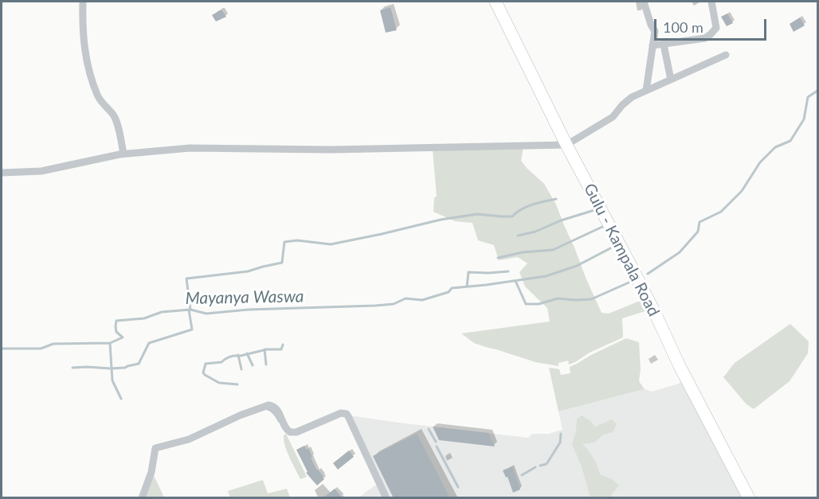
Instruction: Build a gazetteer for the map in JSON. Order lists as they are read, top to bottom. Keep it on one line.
{"streets":{"main road":["Gulu - Kampala Road"]},"water":["Mayanya Waswa"],"scale_bar":"100 m"}
